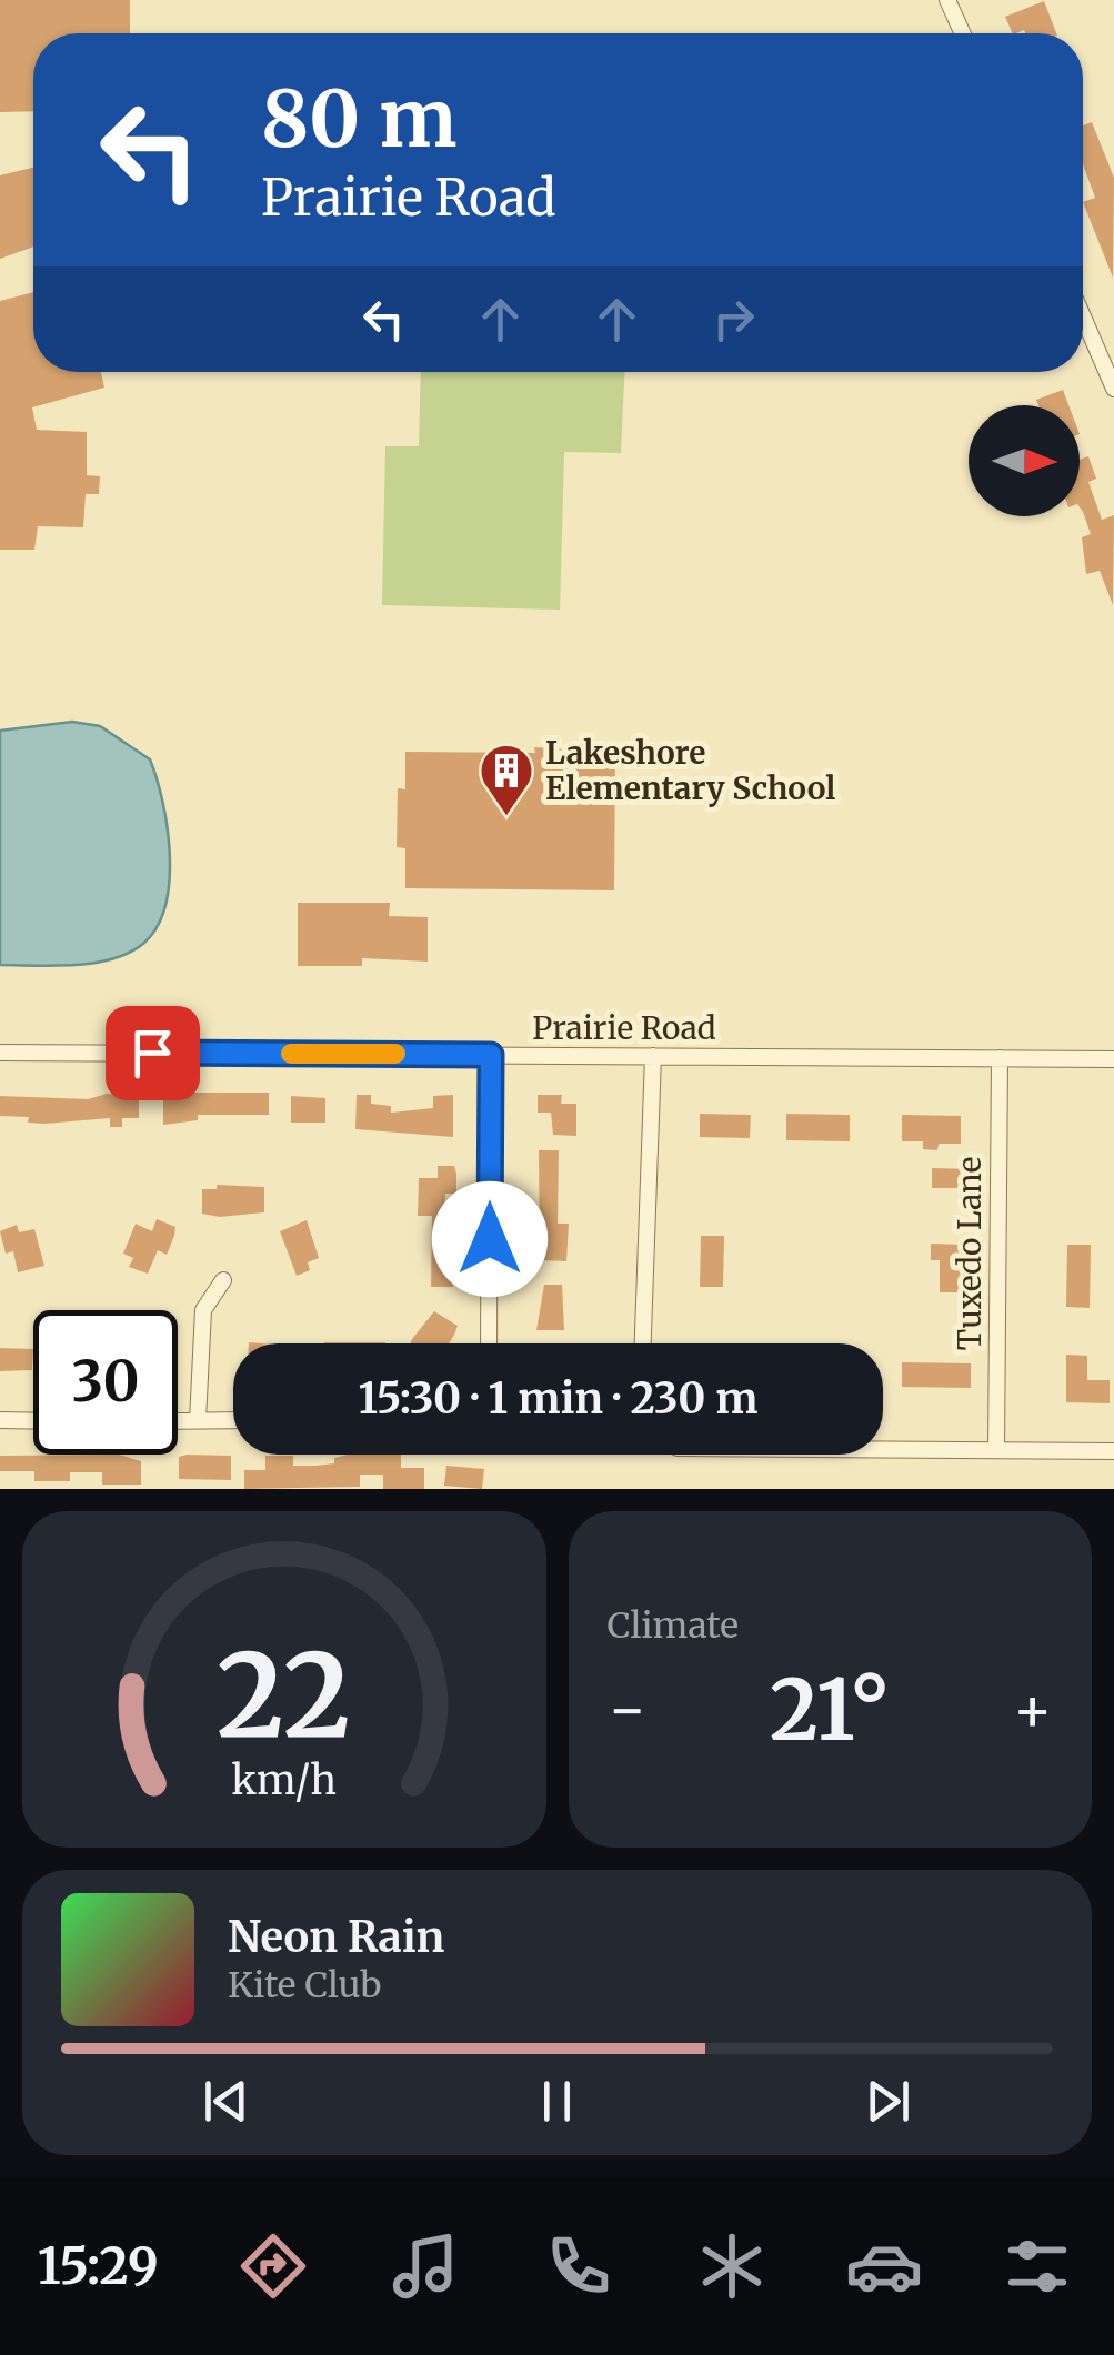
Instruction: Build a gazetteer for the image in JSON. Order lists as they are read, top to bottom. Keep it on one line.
{"streets":{"street":["Prairie Road","Tuxedo Lane"]},"crossings":[["Prairie Road","Tuxedo Lane"]],"places":{"building":["Lakeshore Elementary School"]},"north":"right","page":{"turn":["80 m","Prairie Road"],"limit":"30","trip":"15:30 · 1 min · 230 m","tile":"Climate","heat":["−","21°","+"],"song":["Neon Rain","Kite Club"],"tabs":"15:29","gauge":["22","km/h"]}}
